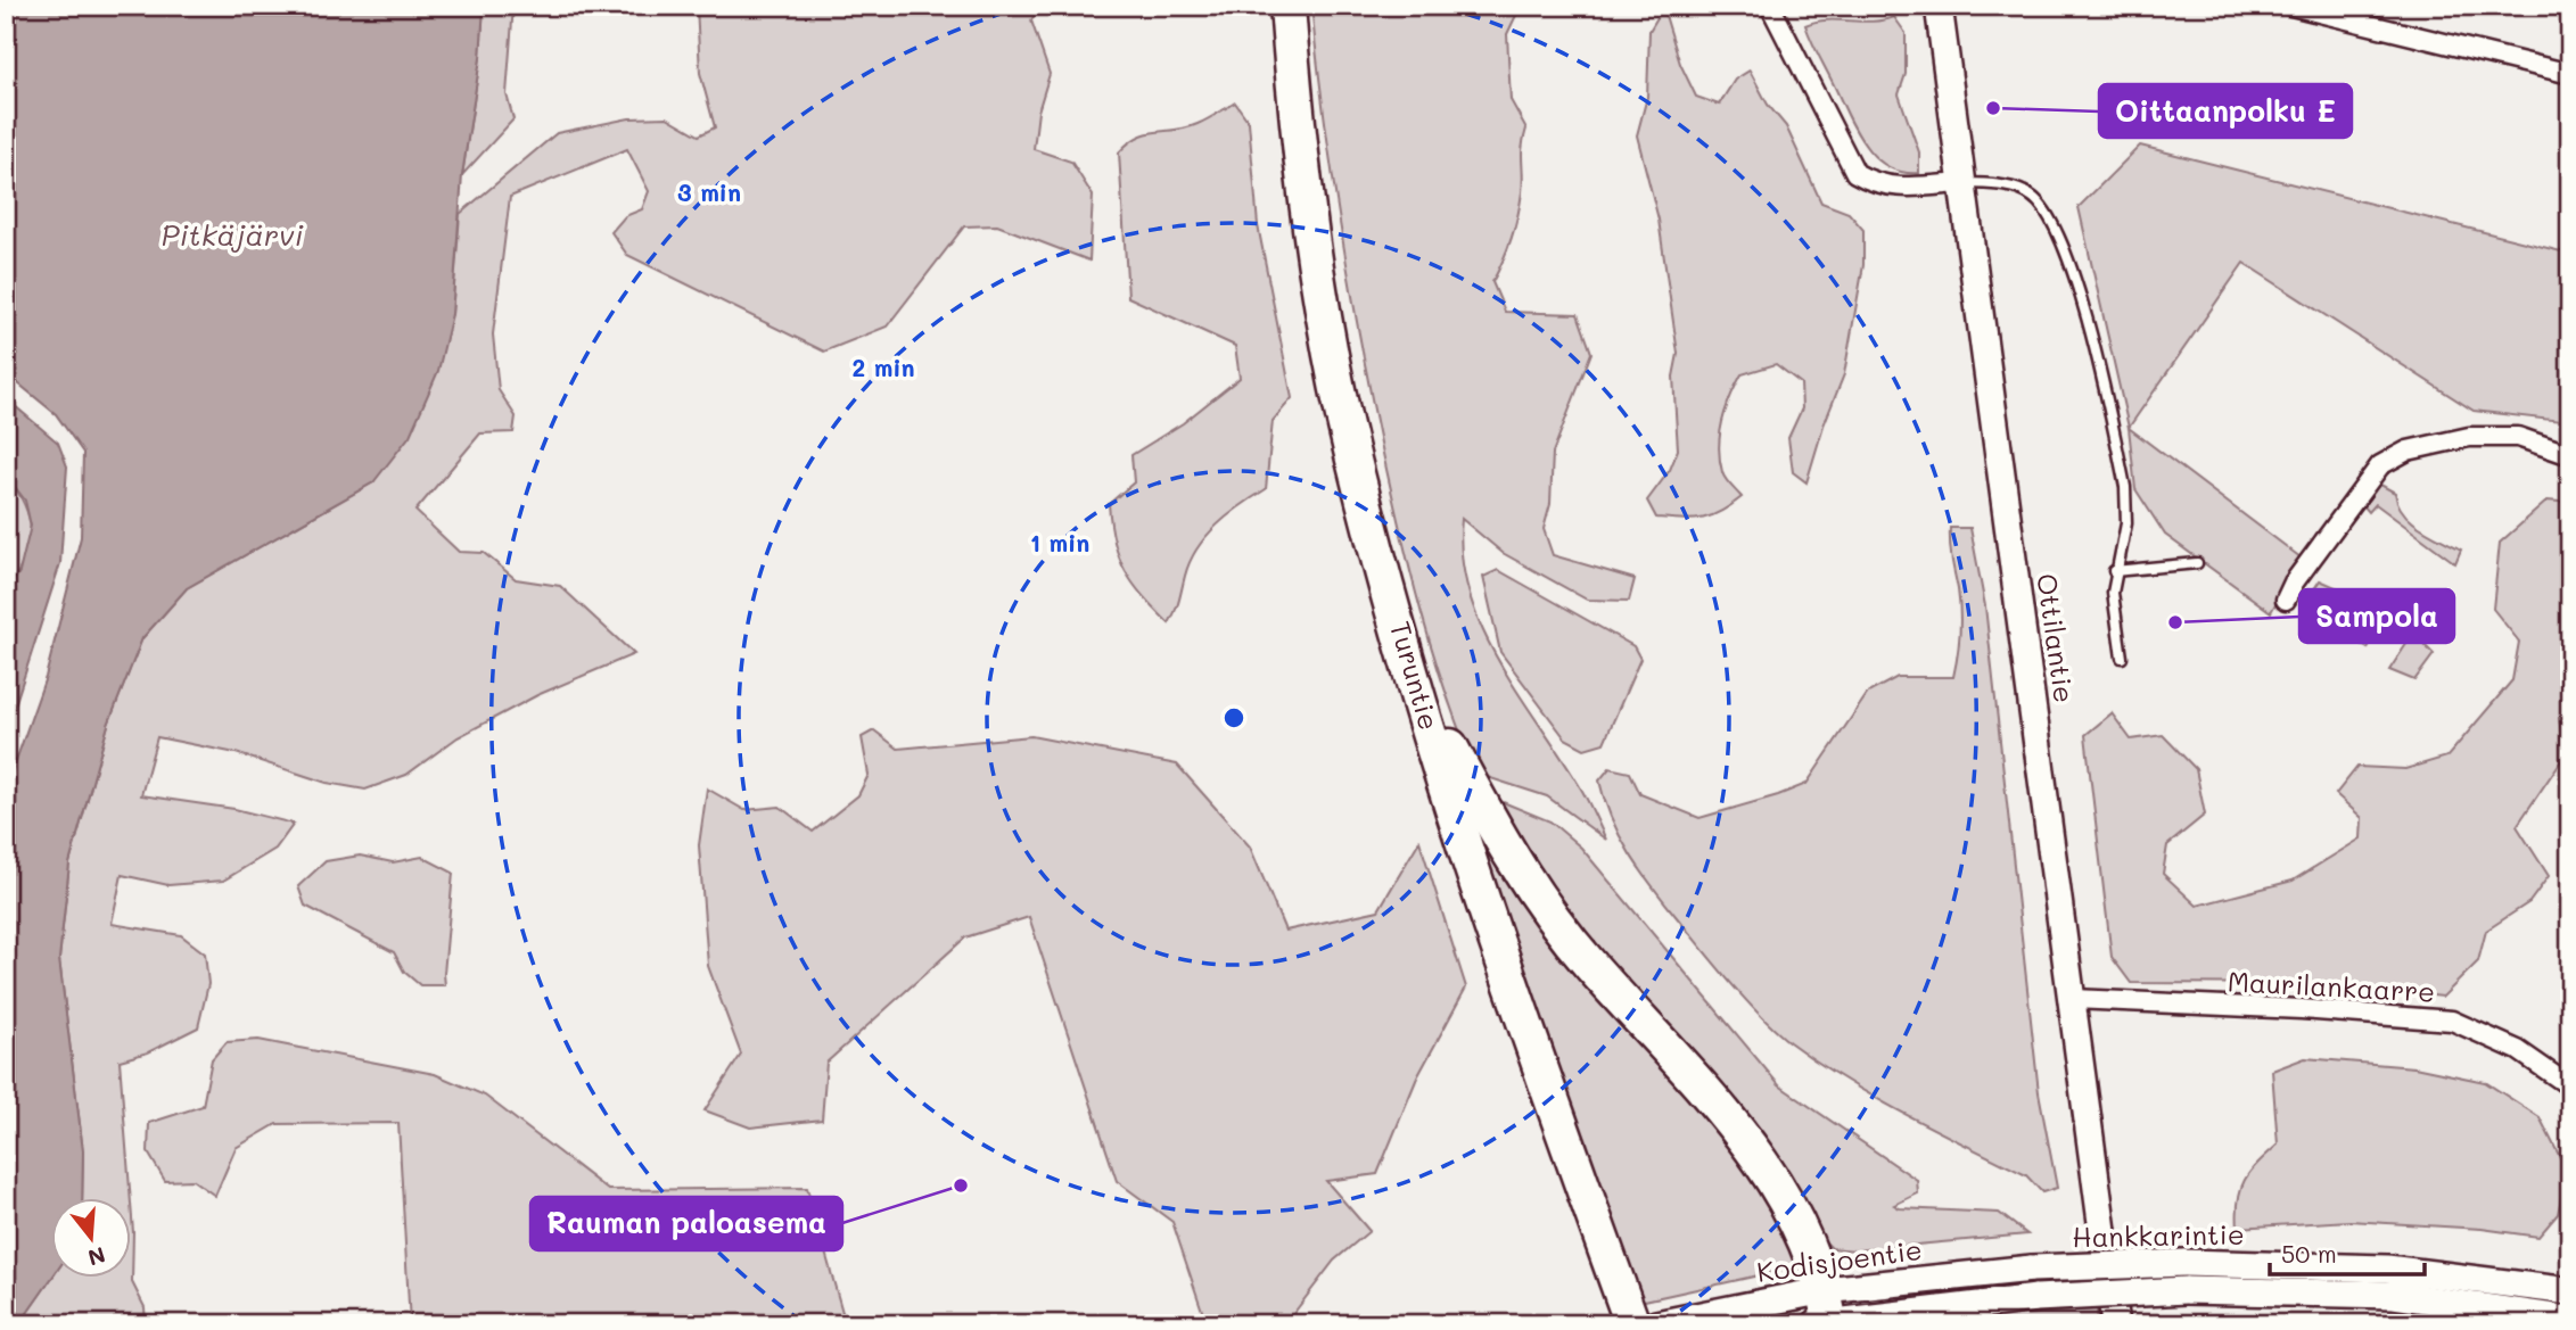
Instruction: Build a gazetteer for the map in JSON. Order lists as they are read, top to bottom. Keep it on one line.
{"streets":{"highway":["Turuntie"],"main road":["Ottilantie","Hankkarintie","Kodisjoentie"],"street":["Maurilankaarre"]},"crossings":[["Ottilantie","Maurilankaarre"],["Hankkarintie","Kodisjoentie"]],"water":["Pitkäjärvi"],"places":["Oittaanpolku E","Sampola","Rauman paloasema"],"scale_bar":"50 m","north":"bottom","rings":["3 min","2 min","1 min"]}
